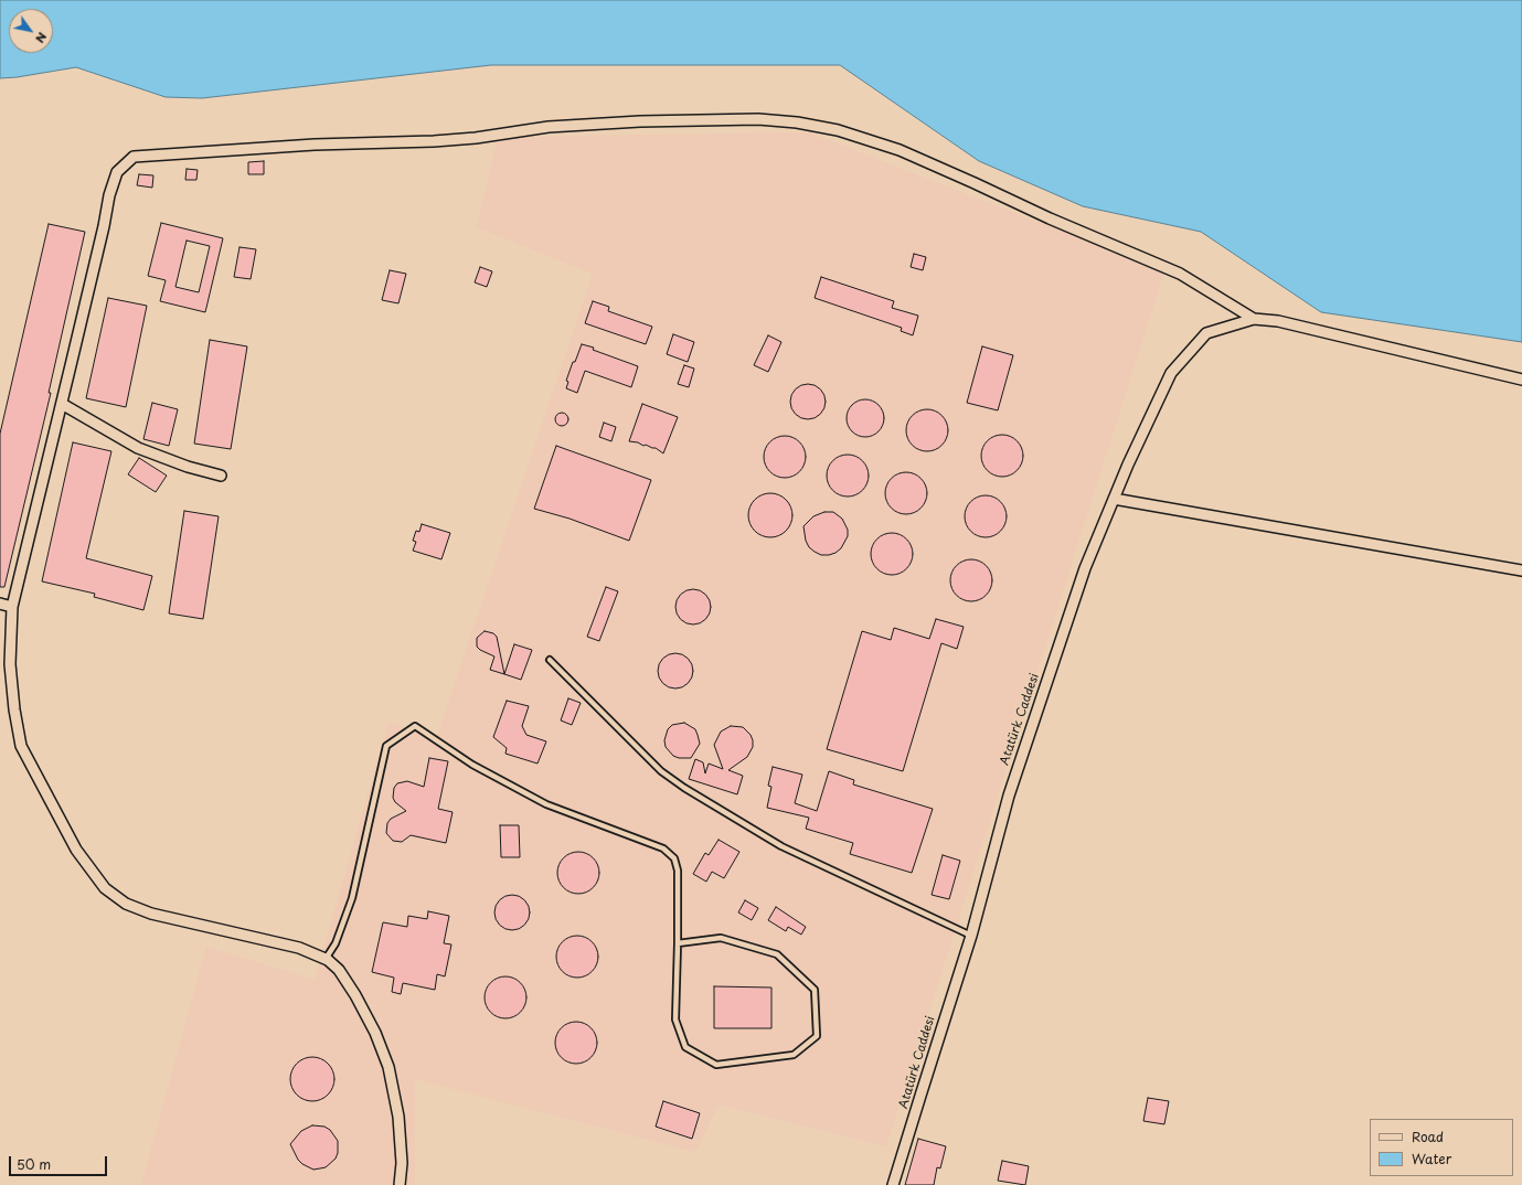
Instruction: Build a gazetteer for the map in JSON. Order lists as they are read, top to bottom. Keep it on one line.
{"streets":{"street":["Atatürk Caddesi"]},"legend":["Road","Water"],"scale_bar":"50 m","north":"bottom right"}
